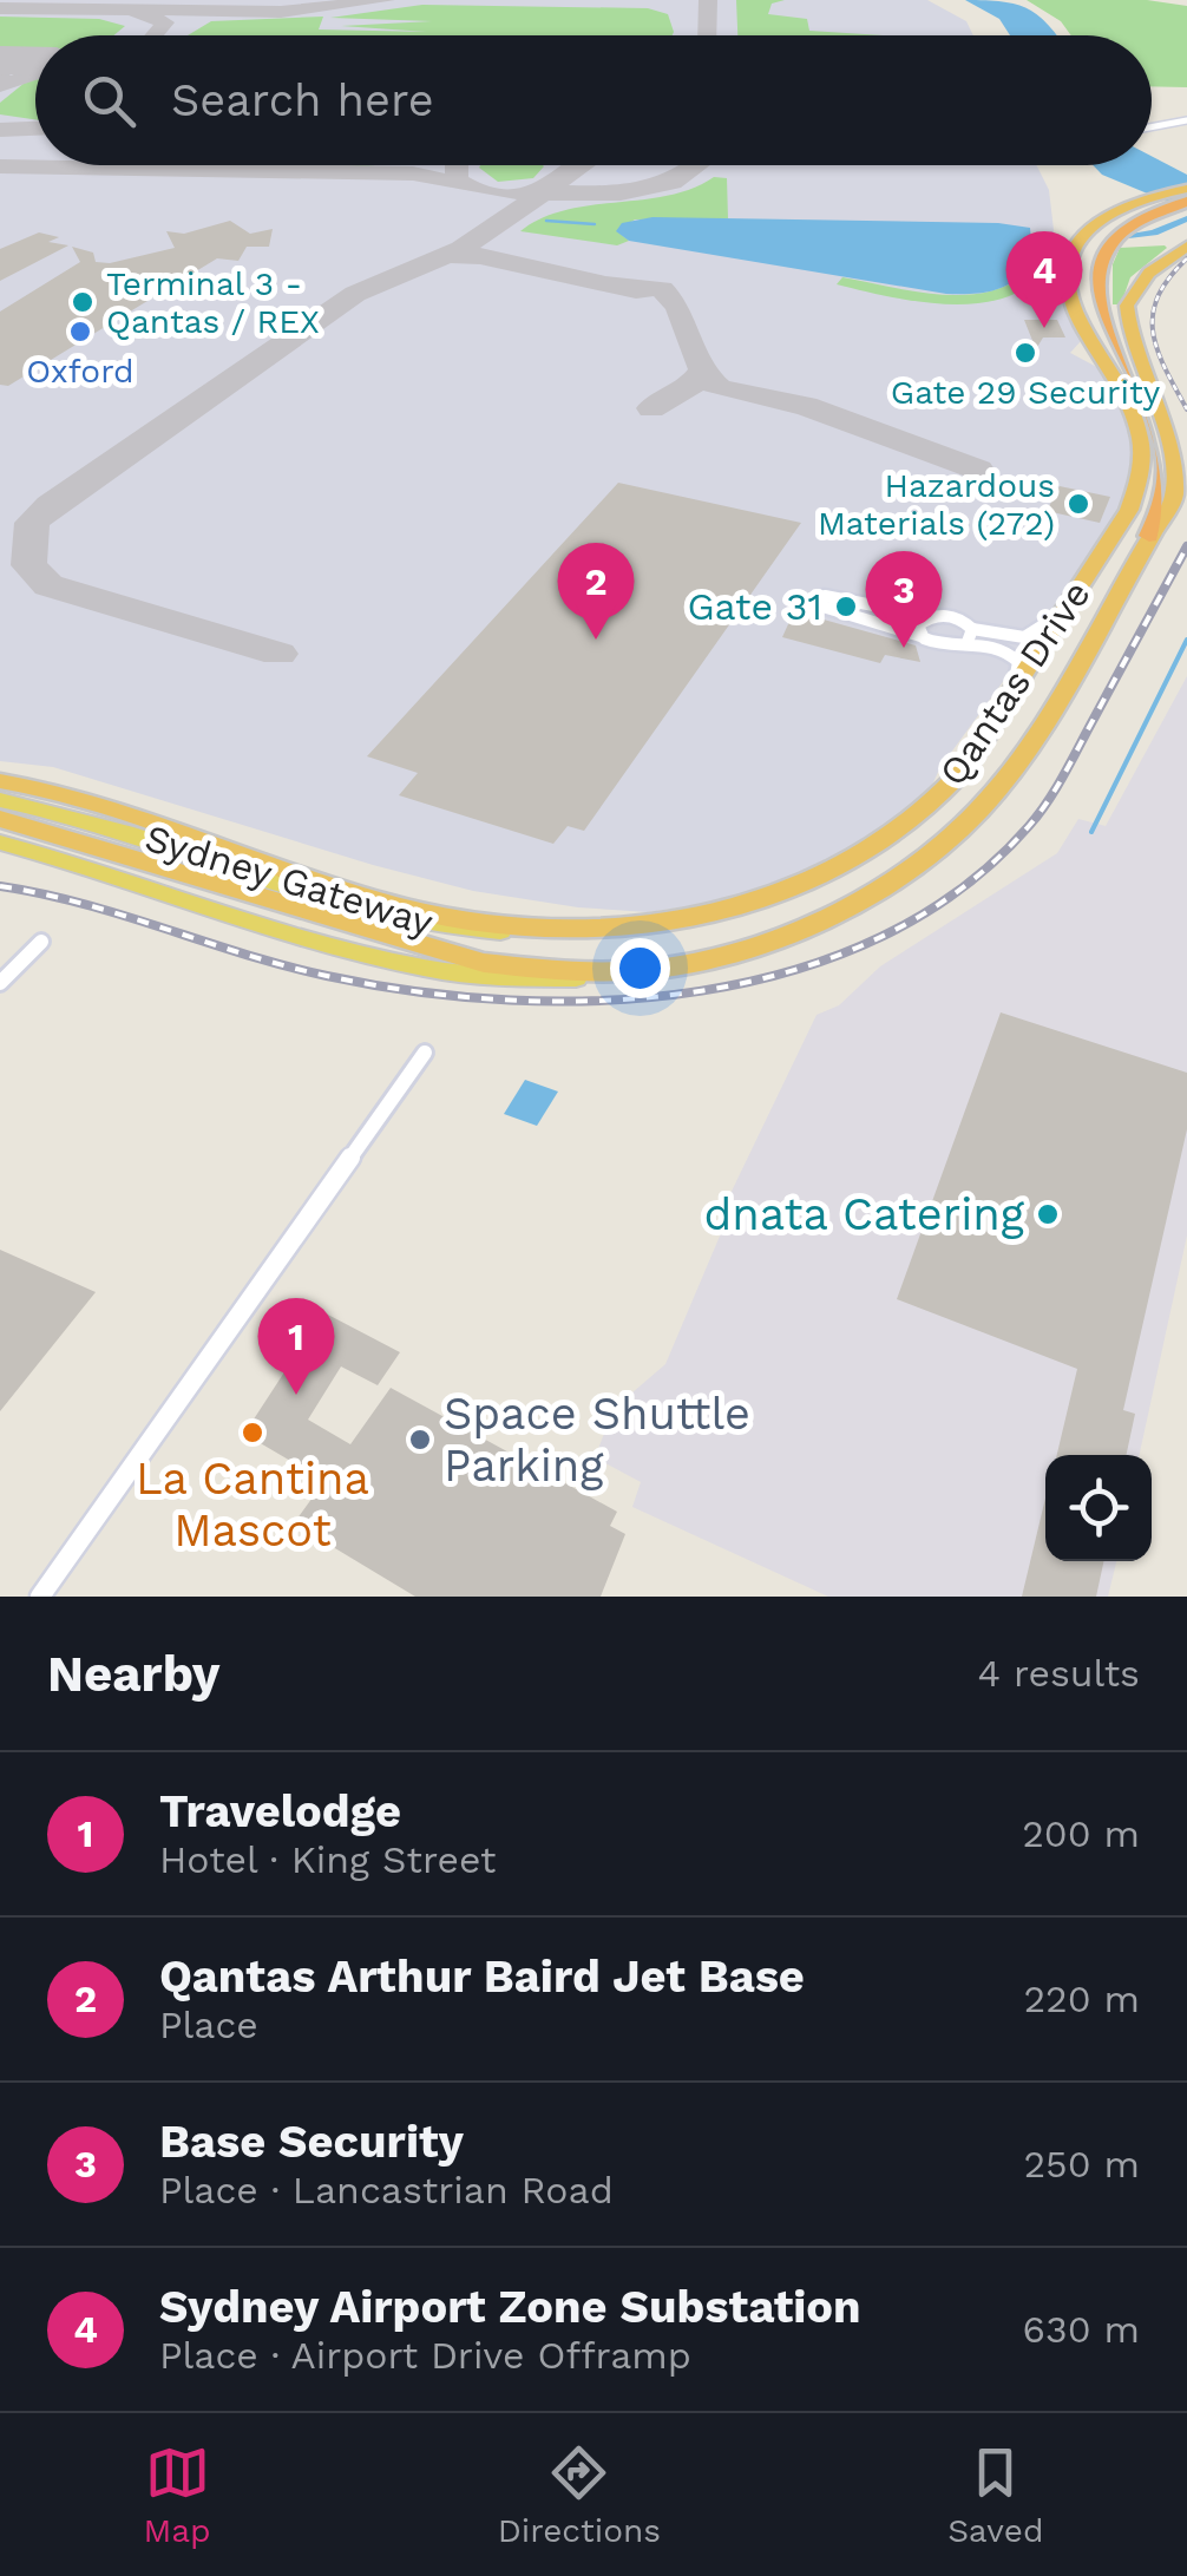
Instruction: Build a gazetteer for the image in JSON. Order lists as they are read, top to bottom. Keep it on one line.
{"streets":{"highway":["Qantas Drive"],"main road":["Sydney Gateway"]},"crossings":[["Qantas Drive","Sydney Gateway"]],"places":["Terminal 3 - Qantas / REX","Oxford","Gate 29 Security","Hazardous Materials (272)","Gate 31","dnata Catering","La Cantina Mascot","Space Shuttle Parking"],"page":{"search":"Search here","pins":["4","2","3","1"],"heading":["Nearby","4 results"],"list":[{"mark":"1","name":"Travelodge","note":"Hotel · King Street","value":"200 m"},{"mark":"2","name":"Qantas Arthur Baird Jet Base","note":"Place","value":"220 m"},{"mark":"3","name":"Base Security","note":"Place · Lancastrian Road","value":"250 m"},{"mark":"4","name":"Sydney Airport Zone Substation","note":"Place · Airport Drive Offramp","value":"630 m"}],"nav":["Map","Directions","Saved"]}}
